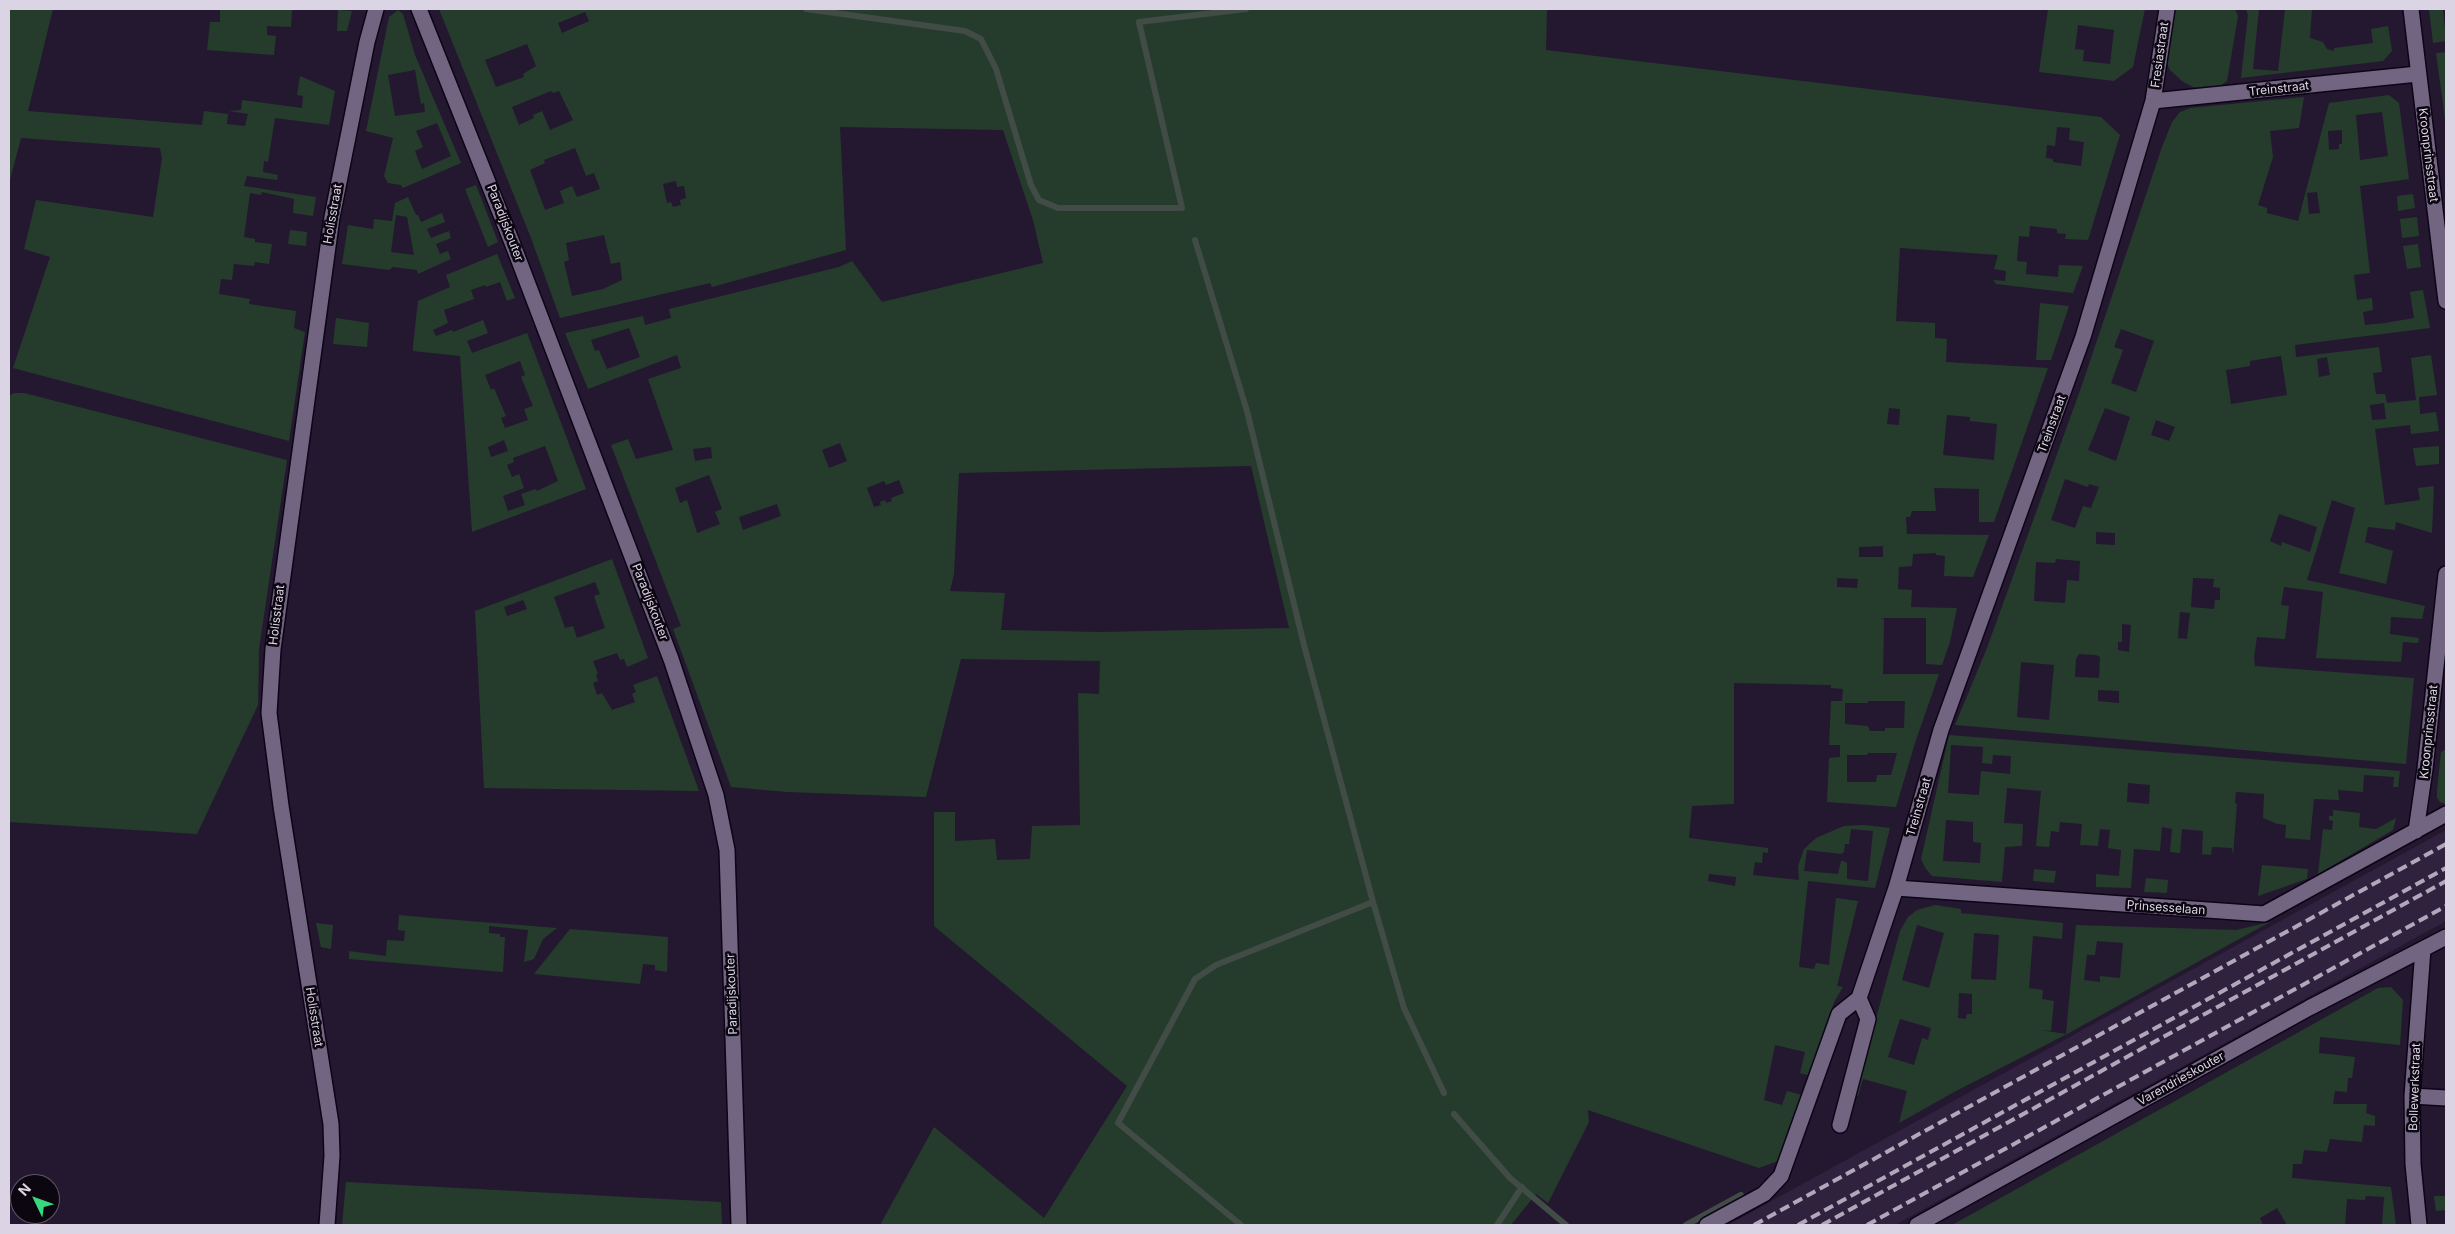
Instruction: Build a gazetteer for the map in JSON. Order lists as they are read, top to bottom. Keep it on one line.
{"streets":{"street":["Fresiastraat","Treinstraat","Kroonprinsstraat","Holisstraat","Paradijskouter","Prinsesselaan","Varendrieskouter","Bollewerkstraat"]},"crossings":[["Fresiastraat","Treinstraat"],["Treinstraat","Kroonprinsstraat"],["Treinstraat","Prinsesselaan"],["Kroonprinsstraat","Prinsesselaan"],["Varendrieskouter","Bollewerkstraat"]],"north":"top left"}
